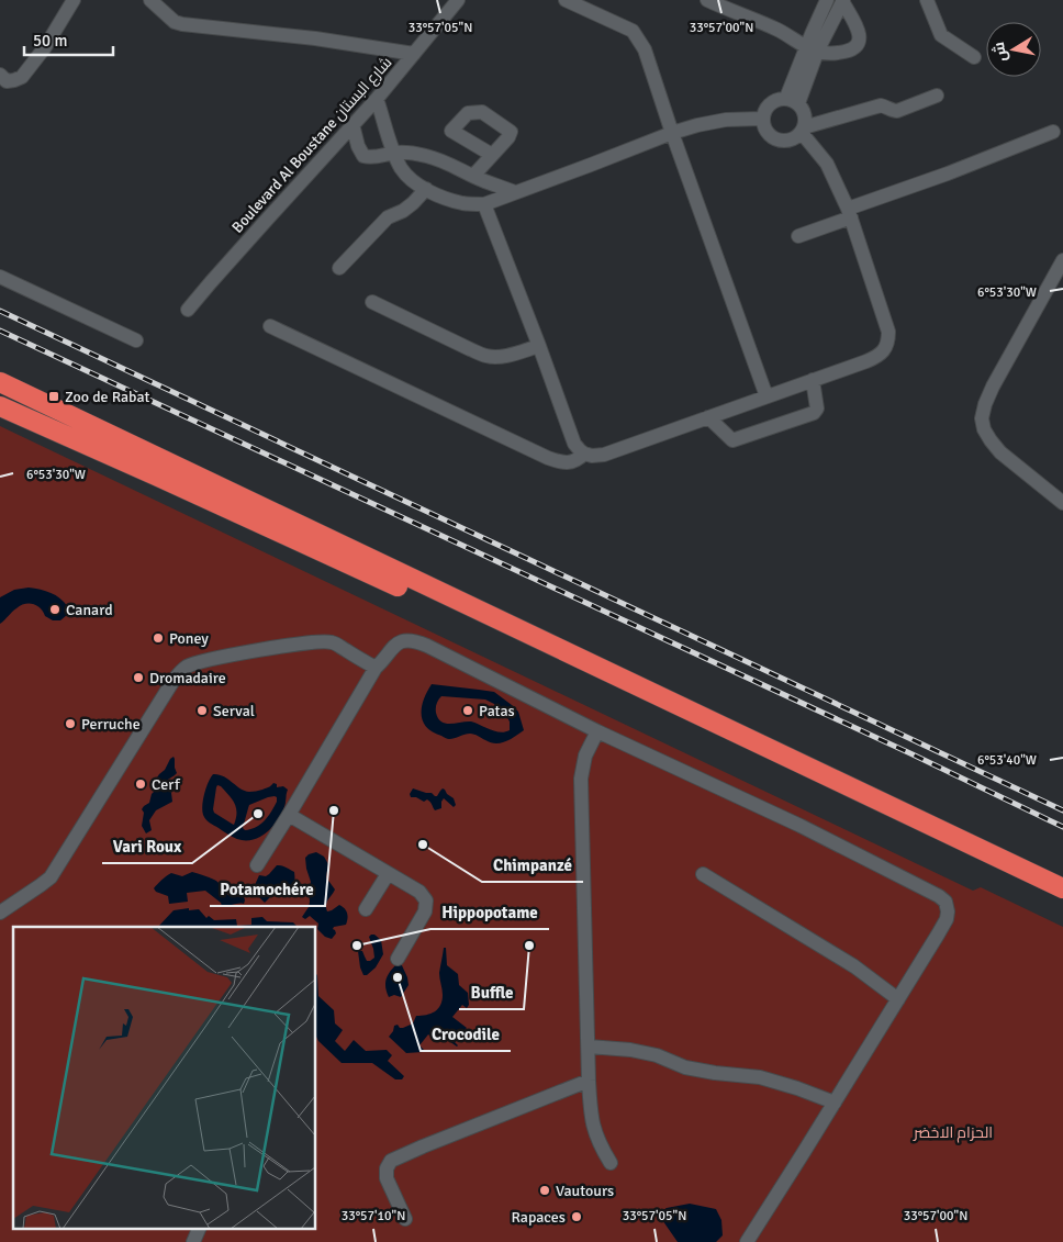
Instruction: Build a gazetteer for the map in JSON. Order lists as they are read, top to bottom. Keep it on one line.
{"streets":{"street":["Boulevard Al Boustane شارع البستان"]},"parks":["الحزام الاخضر"],"places":{"transit":["Zoo de Rabat"],"other":["Canard","Poney","Dromadaire","Serval","Patas","Perruche","Cerf","Potamochére","Vari Roux","Chimpanzé","Hippopotame","Buffle","Crocodile","Vautours","Rapaces"]},"scale_bar":"50 m","north":"left","coordinates":["33°57'05\"N","33°57'00\"N","6°53'30\"W","6°53'40\"W","33°57'10\"N"]}
